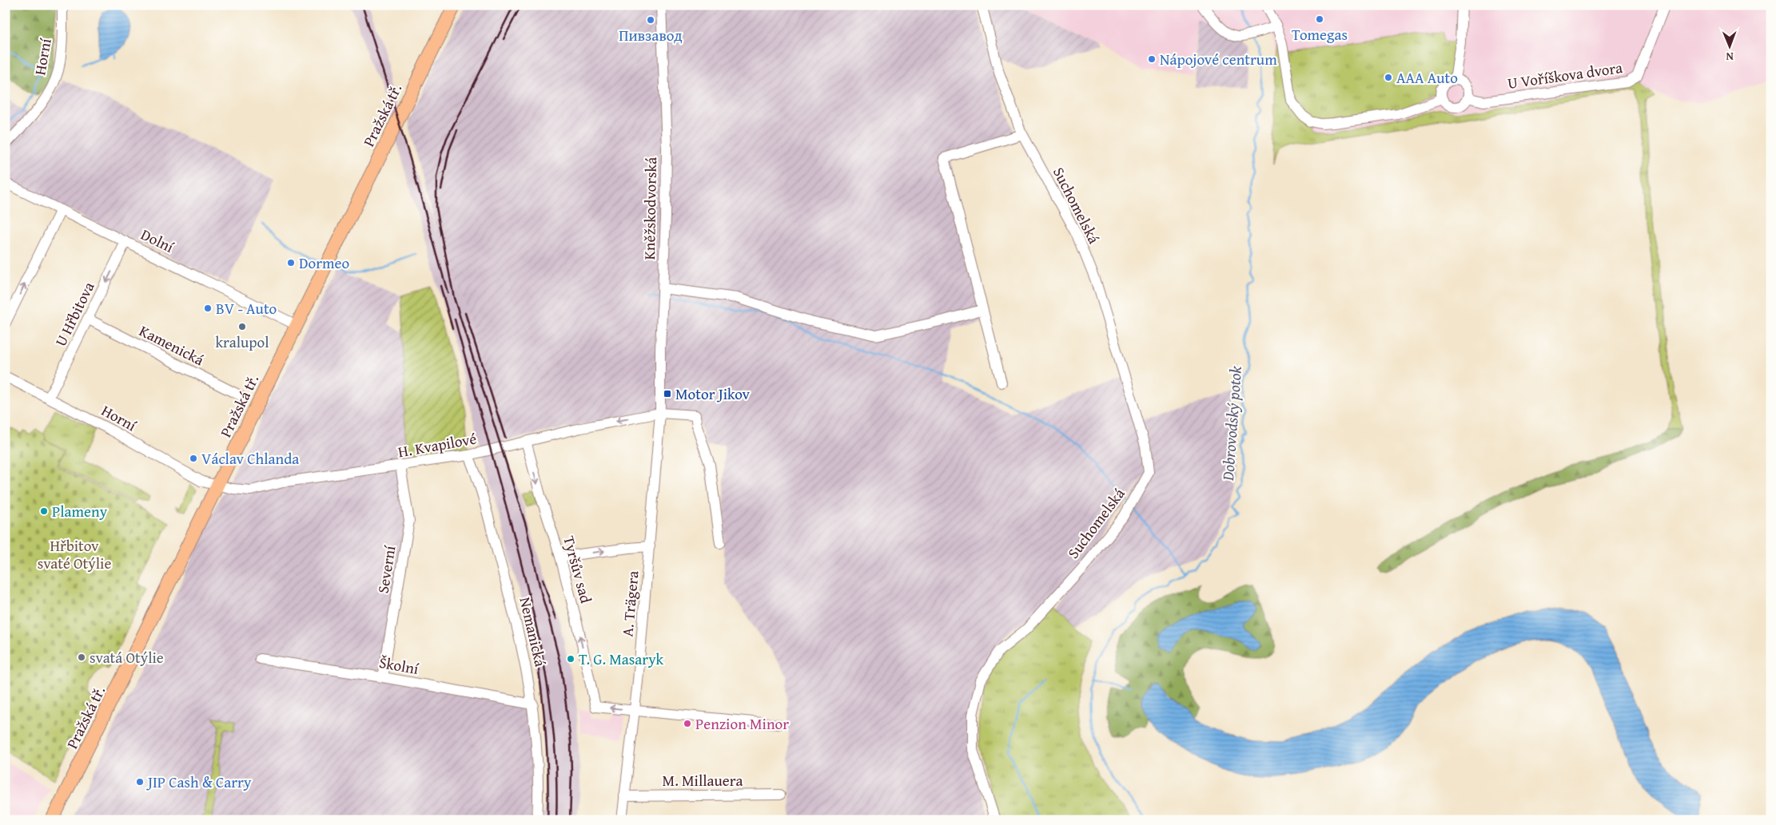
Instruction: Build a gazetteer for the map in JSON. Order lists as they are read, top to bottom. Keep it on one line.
{"streets":{"main road":["Pražská tř."],"street":["Horní","U Voříškova dvora","Suchomelská","Kněžskodvorská","Dolní","U Hřbitova","Kamenická","H. Kvapilové","Severní","Tyršův sad","A. Trägera","Nemanická","Školní","M. Millauera"]},"crossings":[["Horní","Pražská tř."],["Horní","U Hřbitova"],["Horní","H. Kvapilové"],["Pražská tř.","Dolní"],["Pražská tř.","H. Kvapilové"],["Kněžskodvorská","H. Kvapilové"],["Kněžskodvorská","A. Trägera"],["Dolní","U Hřbitova"],["U Hřbitova","Kamenická"],["H. Kvapilové","Severní"],["H. Kvapilové","Tyršův sad"],["H. Kvapilové","A. Trägera"],["H. Kvapilové","Nemanická"],["Severní","Školní"],["Tyršův sad","A. Trägera"],["A. Trägera","M. Millauera"],["Nemanická","Školní"]],"water":["Dobrovodský potok"],"parks":["Hřbitov svaté Otýlie"],"places":{"other":["Tomegas","Пивзавод","Nápojové centrum","AAA Auto","Dormeo","BV - Auto","kralupol","Václav Chlanda","Plameny","svatá Otýlie","T. G. Masaryk","Penzion Minor","JIP Cash & Carry"],"transit":["Motor Jikov"]},"north":"bottom"}
